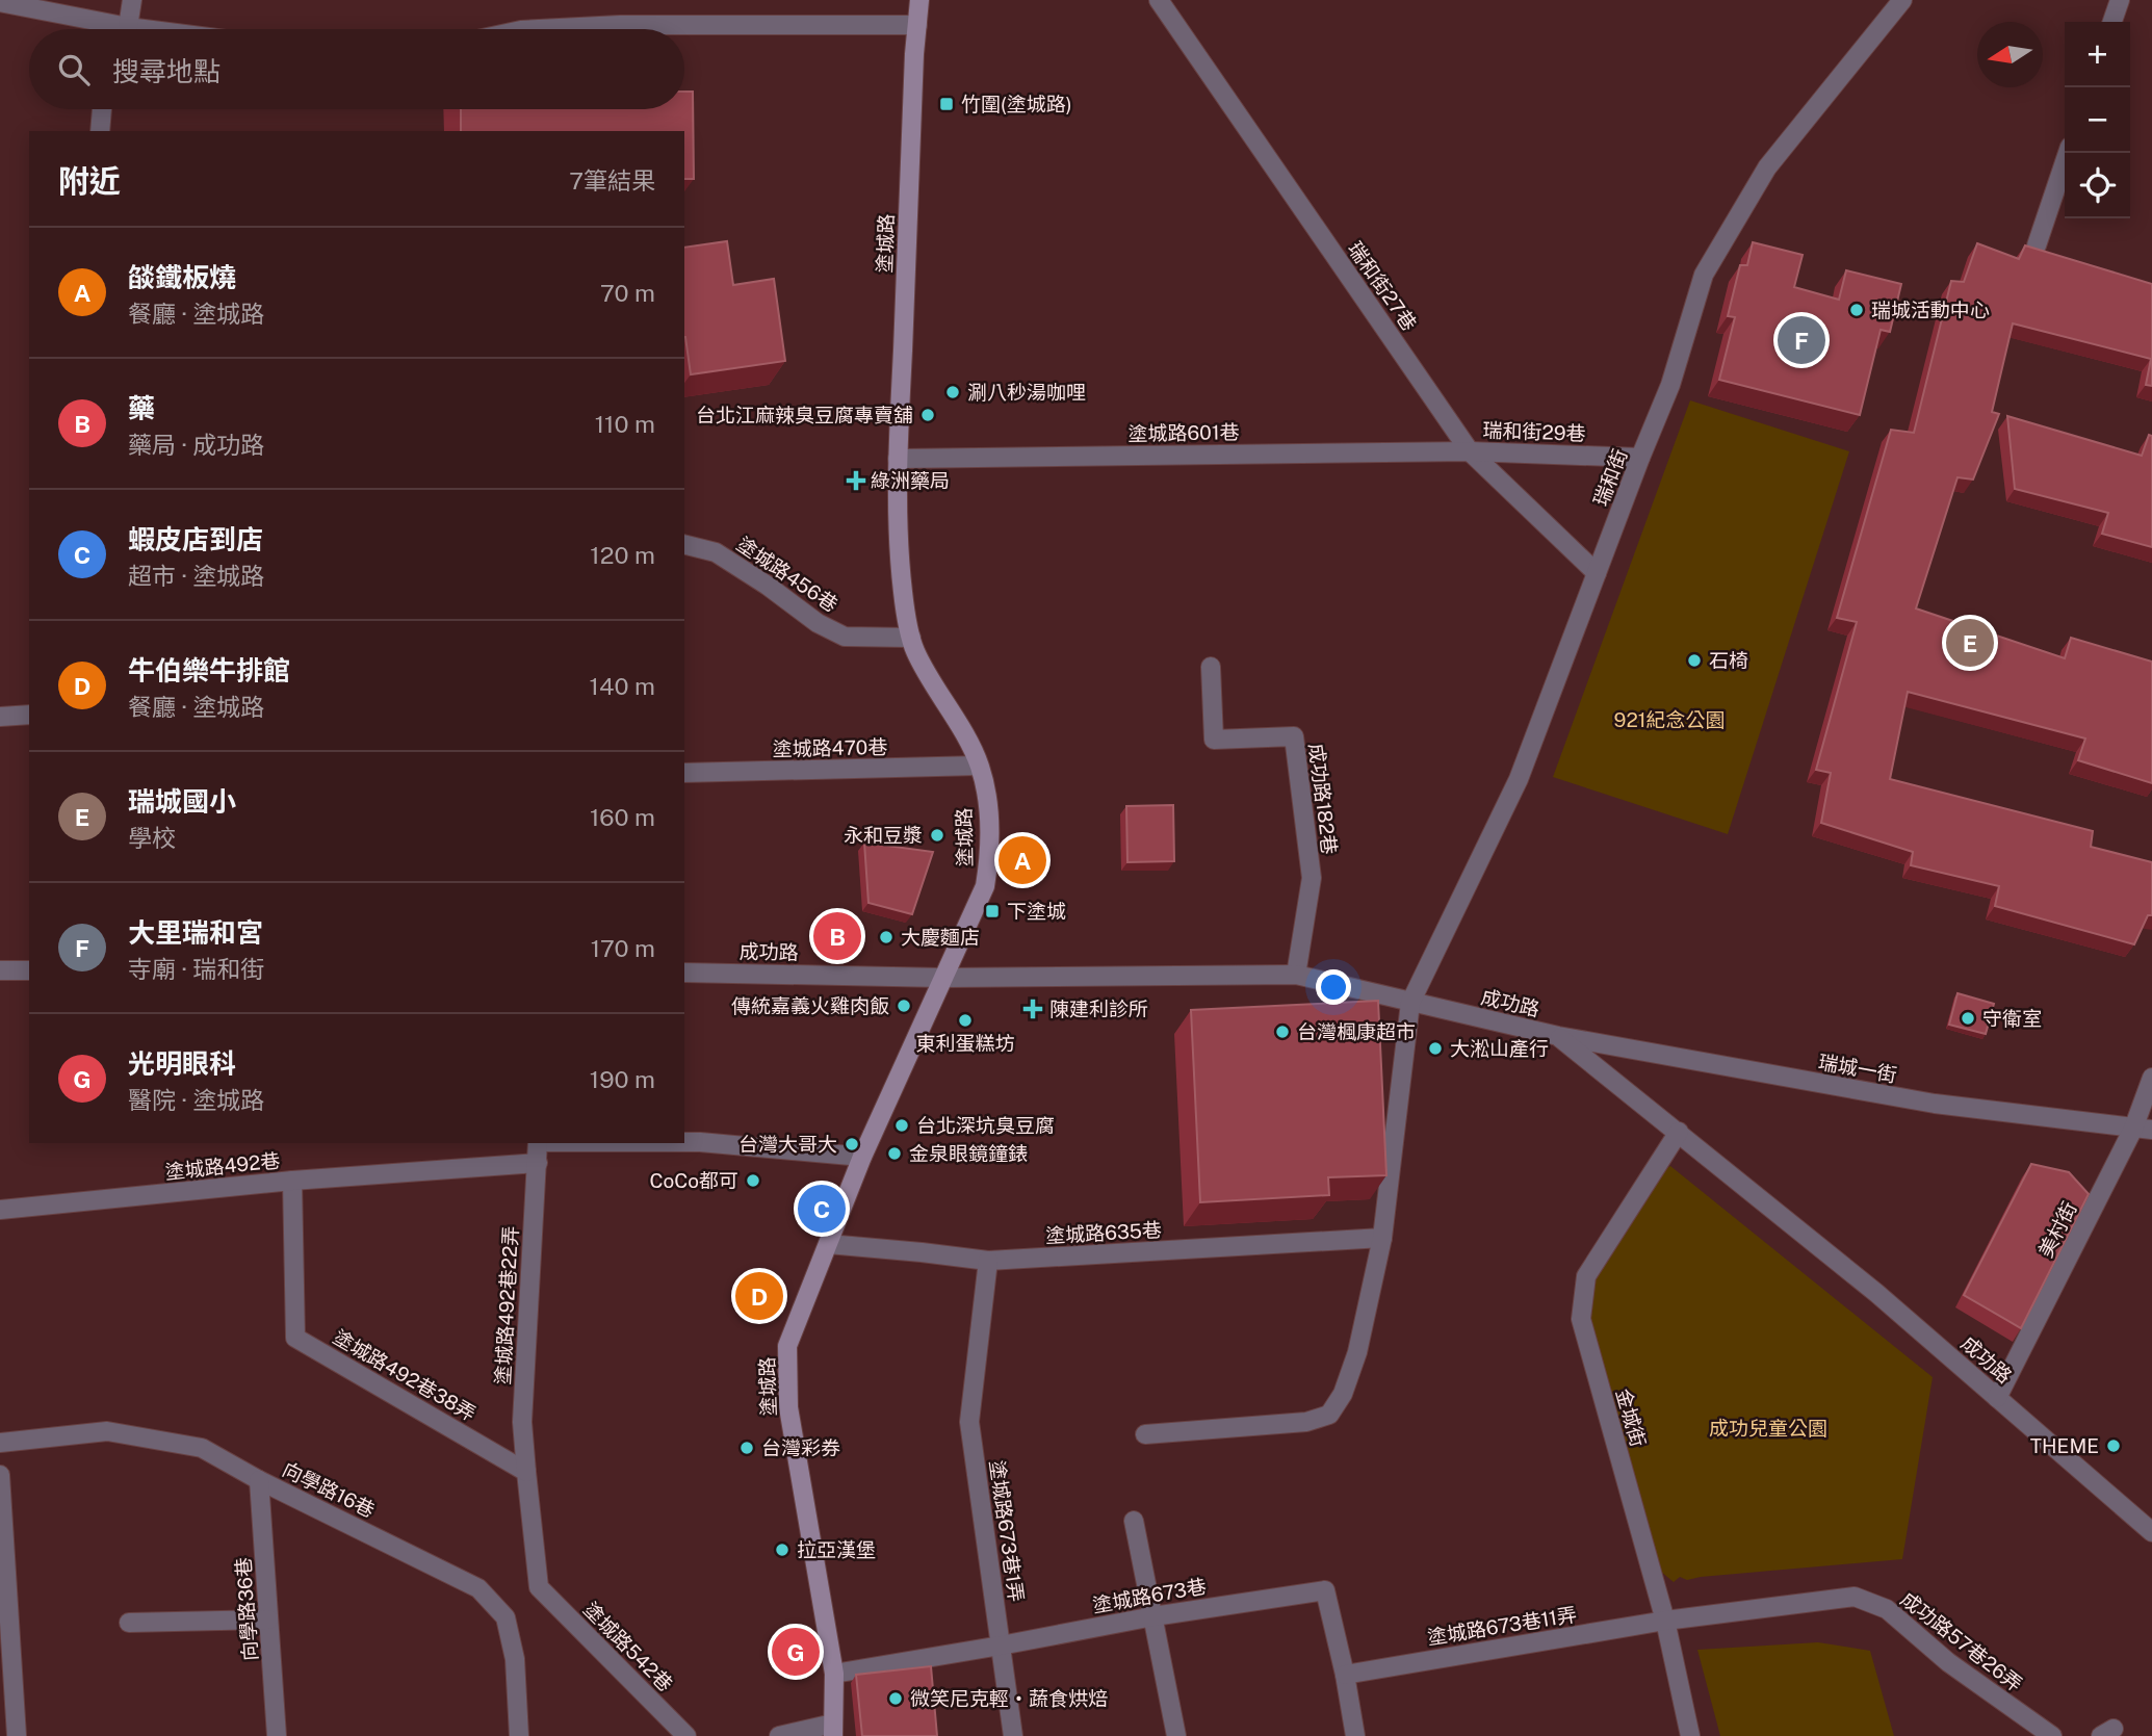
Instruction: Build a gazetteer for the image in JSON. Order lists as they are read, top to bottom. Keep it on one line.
{"streets":{"street":["塗城路","瑞和街27巷","瑞和街29巷","塗城路601巷","瑞和街","塗城路456巷","塗城路470巷","成功路182巷","成功路","瑞城一街","塗城路492巷","美村街","塗城路635巷","塗城路492巷22弄","塗城路492巷38弄","金城街","向學路16巷","塗城路673巷1弄","塗城路673巷","向學路36巷","塗城路673巷11弄","成功路57巷26弄","塗城路542巷"]},"crossings":[["塗城路","塗城路601巷"],["塗城路","塗城路456巷"],["塗城路","塗城路470巷"],["塗城路","成功路"],["塗城路","塗城路635巷"],["塗城路","塗城路673巷"],["瑞和街27巷","瑞和街29巷"],["瑞和街27巷","塗城路601巷"],["瑞和街27巷","瑞和街"],["瑞和街29巷","塗城路601巷"],["瑞和街29巷","瑞和街"],["瑞和街","成功路"],["瑞和街","塗城路635巷"],["成功路182巷","成功路"],["成功路","瑞城一街"],["成功路","美村街"],["成功路","金城街"],["瑞城一街","美村街"],["塗城路492巷","塗城路492巷22弄"],["塗城路492巷","塗城路492巷38弄"],["塗城路635巷","塗城路673巷1弄"],["塗城路492巷22弄","塗城路492巷38弄"],["塗城路492巷22弄","塗城路542巷"],["塗城路492巷38弄","塗城路542巷"],["金城街","塗城路673巷11弄"],["金城街","成功路57巷26弄"],["向學路16巷","向學路36巷"],["塗城路673巷1弄","塗城路673巷"],["塗城路673巷","塗城路673巷11弄"],["塗城路673巷11弄","成功路57巷26弄"]],"parks":["921紀念公園","成功兒童公園"],"places":{"transit":["竹圍(塗城路)","下塗城"],"other":["瑞城活動中心","涮八秒湯咖哩","台北江麻辣臭豆腐專賣舖","石椅","永和豆漿","大慶麵店","傳統嘉義火雞肉飯","守衛室","東利蛋糕坊","台灣楓康超市","大淞山產行","台北深坑臭豆腐","台灣大哥大","金泉眼鏡鐘錶","CoCo都可","THEME","台灣彩券","拉亞漢堡","微笑尼克輕‧蔬食烘焙"],"health":["綠洲藥局","陳建利診所"]},"north":"left","page":{"map_buttons":["+","−"],"search":"搜尋地點","heading":["附近","7筆結果"],"list":[{"mark":"A","name":"燄鐵板燒","note":"餐廳 · 塗城路","value":"70 m"},{"mark":"B","name":"藥","note":"藥局 · 成功路","value":"110 m"},{"mark":"C","name":"蝦皮店到店","note":"超市 · 塗城路","value":"120 m"},{"mark":"D","name":"牛伯樂牛排館","note":"餐廳 · 塗城路","value":"140 m"},{"mark":"E","name":"瑞城國小","note":"學校","value":"160 m"},{"mark":"F","name":"大里瑞和宮","note":"寺廟 · 瑞和街","value":"170 m"},{"mark":"G","name":"光明眼科","note":"醫院 · 塗城路","value":"190 m"}],"pins":["F","E","A","B","C","D","G"]}}
